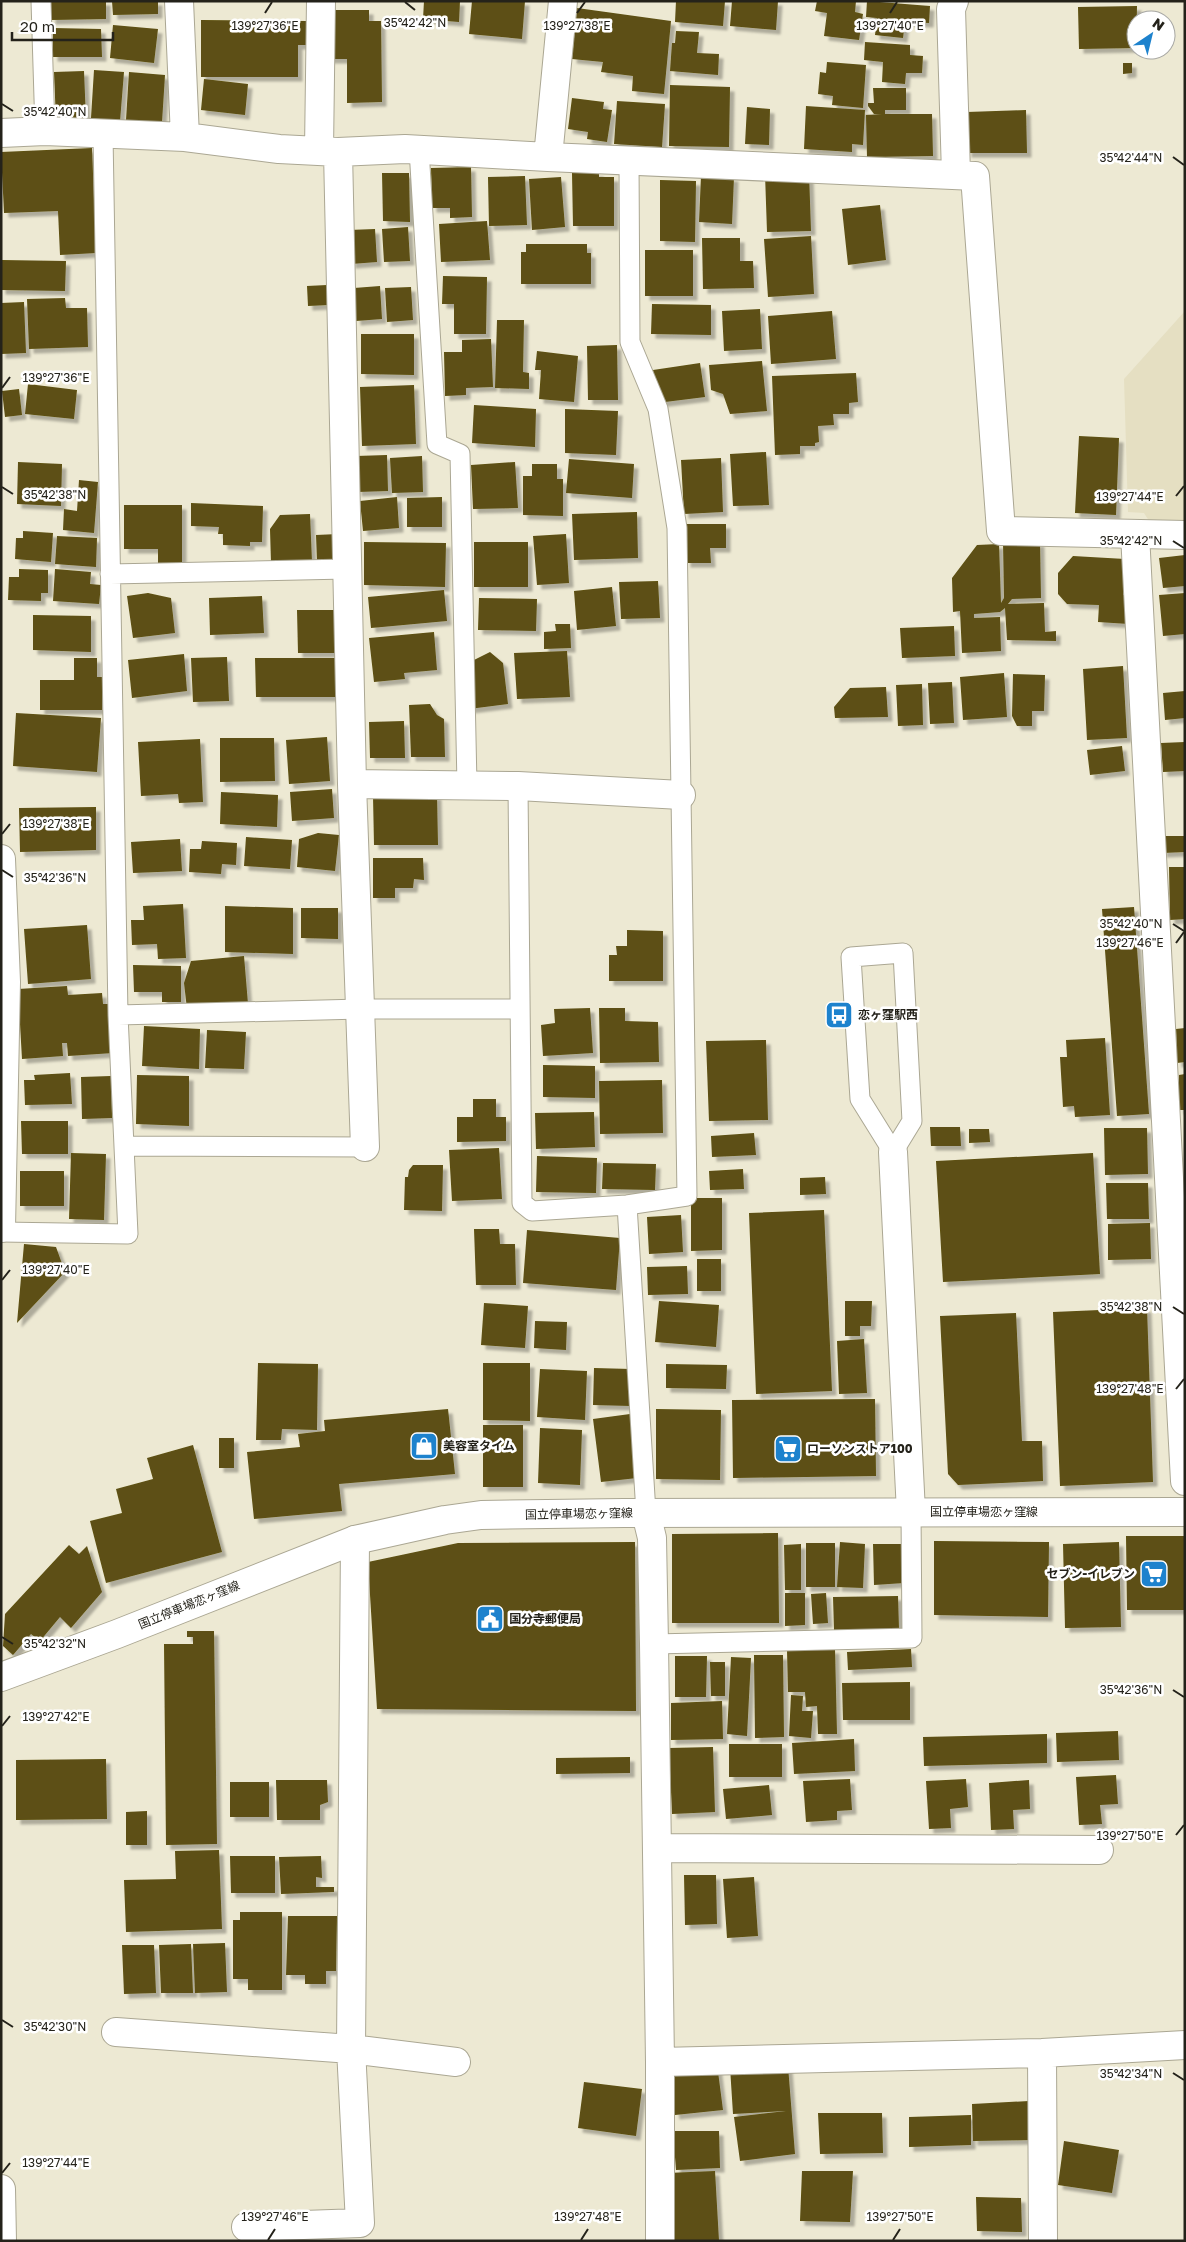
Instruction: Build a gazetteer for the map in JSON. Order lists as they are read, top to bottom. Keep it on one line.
{"streets":{"street":["国立停車場恋ヶ窪線"]},"places":{"bus stop":["恋ヶ窪駅西"],"shop":["美容室タイム"],"supermarket":["ローソンストア100","セブン-イレブン"],"public building":["国分寺郵便局"]},"scale_bar":"20 m","north":"top right","coordinates":["35°42'42\"N","139°27'36\"E","139°27'38\"E","139°27'40\"E","35°42'40\"N","35°42'44\"N","35°42'38\"N","139°27'44\"E","35°42'36\"N","139°27'46\"E","139°27'48\"E","35°42'32\"N","139°27'42\"E","139°27'50\"E","35°42'30\"N","35°42'34\"N"]}
